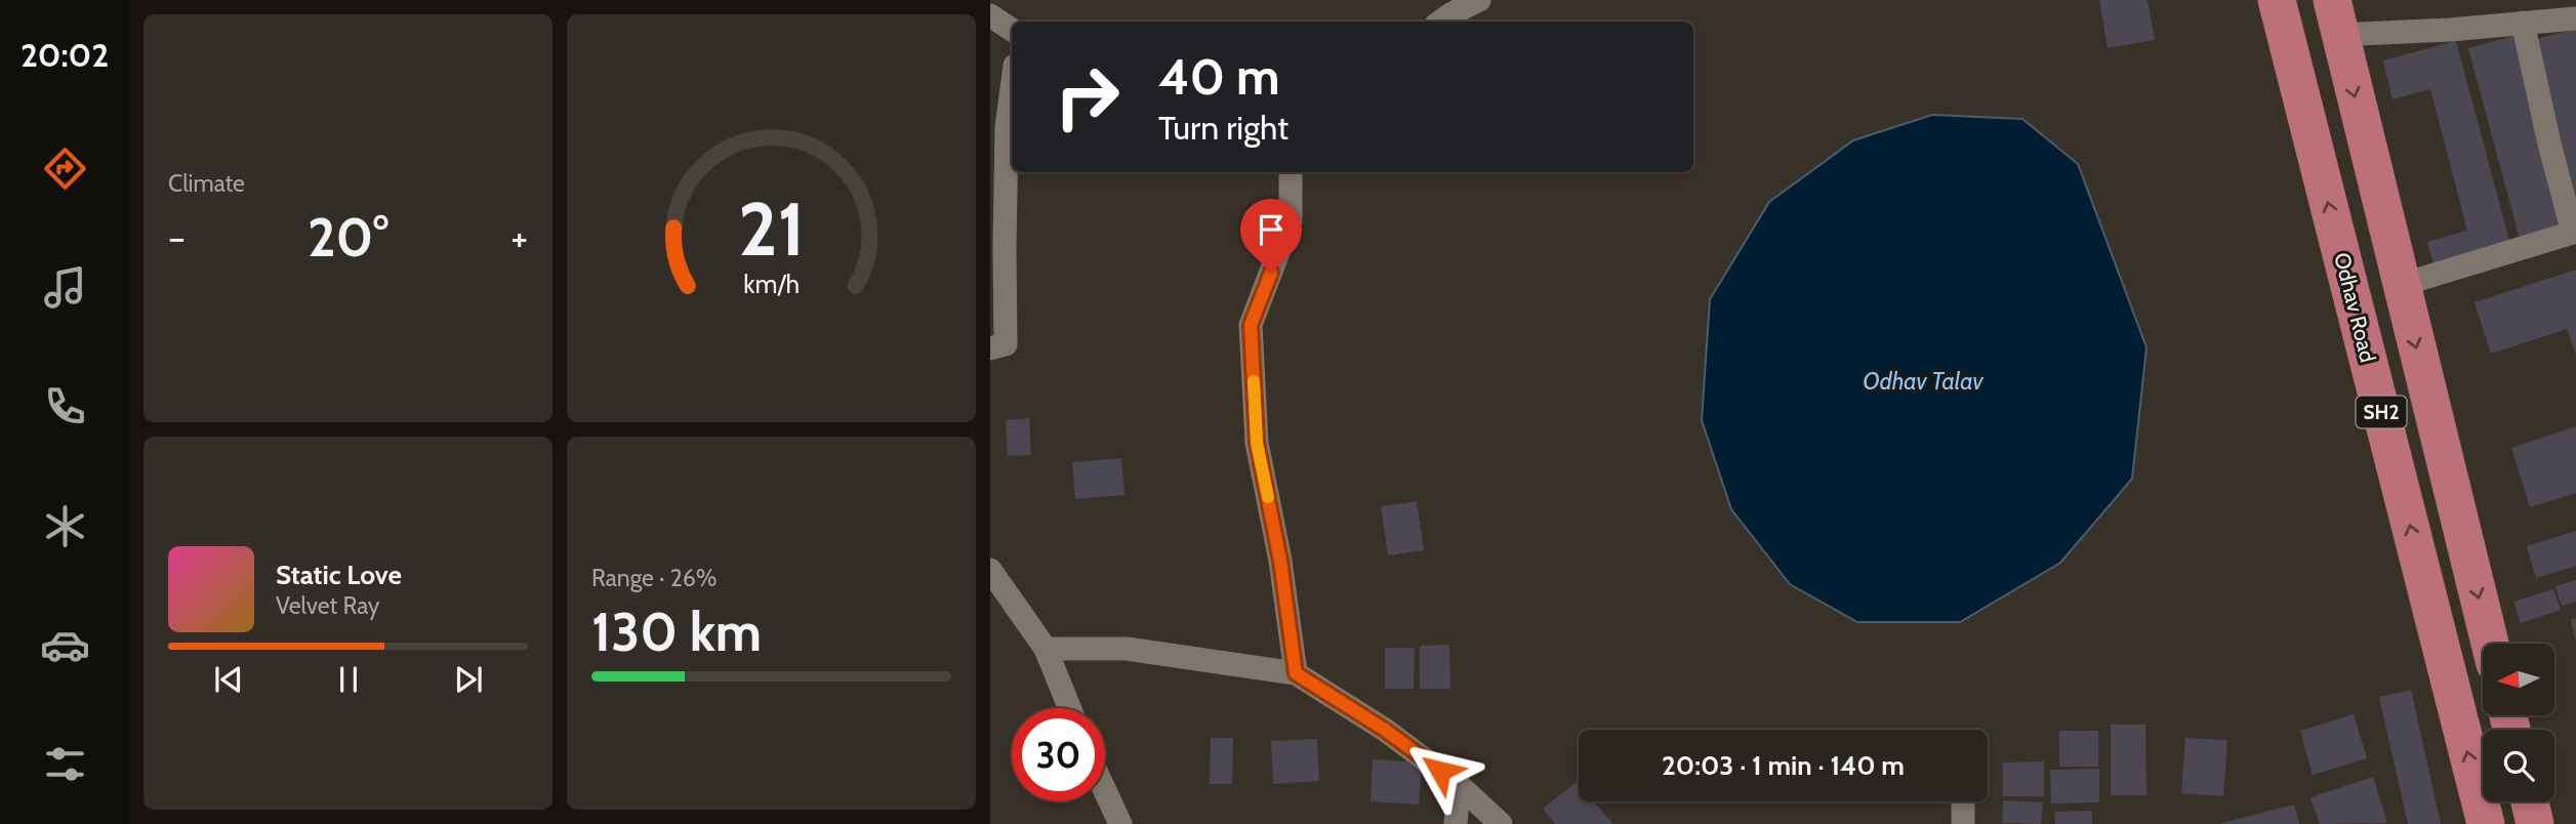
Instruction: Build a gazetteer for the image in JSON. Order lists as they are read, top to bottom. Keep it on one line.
{"streets":{"main road":["Odhav Road","SH2"]},"water":["Odhav Talav"],"north":"left","page":{"tabs":"20:02","tile":["Climate",["Range · 26%","130 km"]],"turn":["40 m","Turn right"],"heat":["−","20°","+"],"song":["Static Love","Velvet Ray"],"limit":"30","trip":"20:03 · 1 min · 140 m","gauge":["21","km/h"]}}
